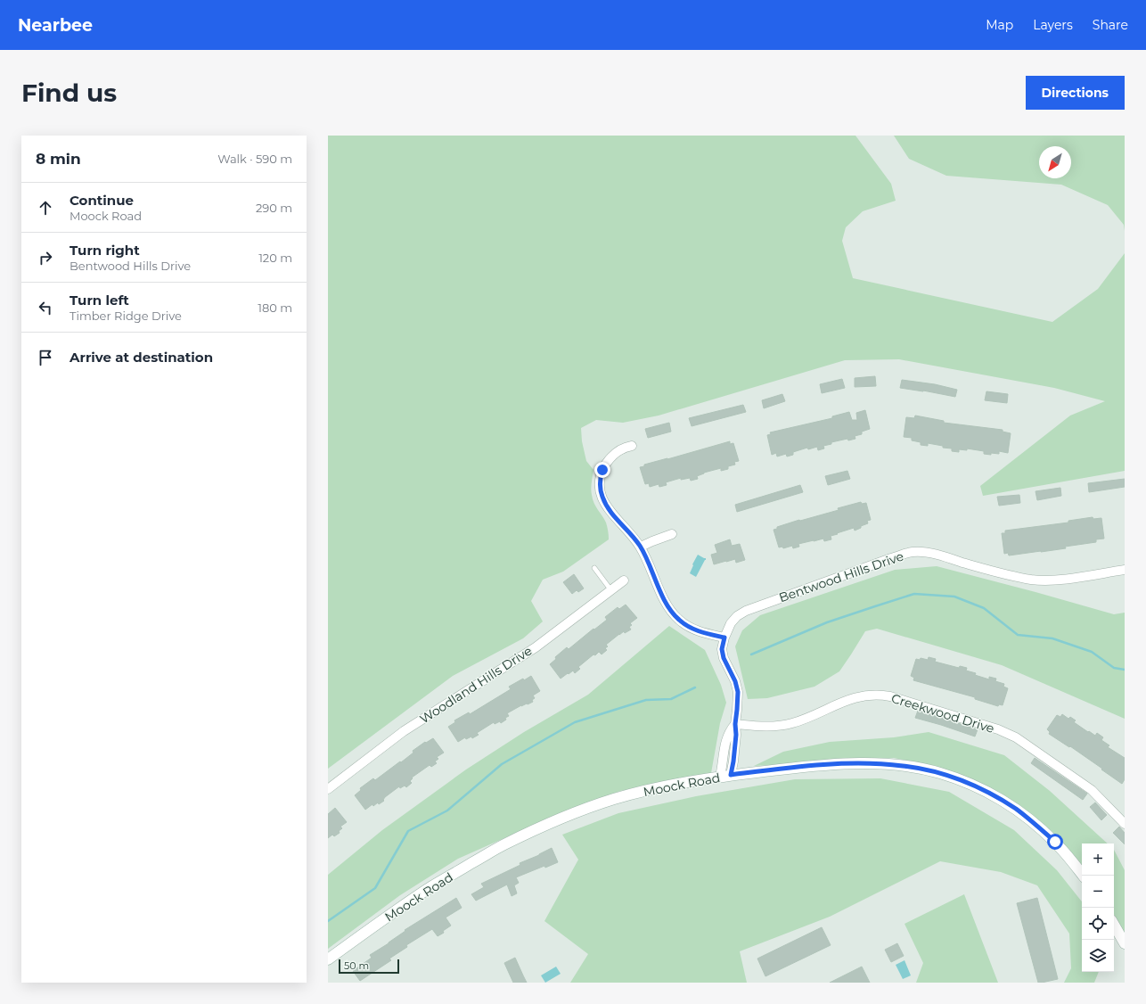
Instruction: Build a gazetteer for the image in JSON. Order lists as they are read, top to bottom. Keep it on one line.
{"streets":{"main road":["Moock Road"],"street":["Bentwood Hills Drive","Woodland Hills Drive","Creekwood Drive"]},"crossings":[["Bentwood Hills Drive","Creekwood Drive"],["Bentwood Hills Drive","Moock Road"]],"scale_bar":"50 m","north":"bottom left","page":{"header":"Nearbee","nav":["Map","Layers","Share"],"buttons":"Directions","title":"Find us","heading":["8 min","Walk · 590 m"],"list":[["Continue","Moock Road","290 m"],["Turn right","Bentwood Hills Drive","120 m"],["Turn left","Timber Ridge Drive","180 m"],"Arrive at destination"],"map_buttons":["+","−"],"scale":"50 m"}}
